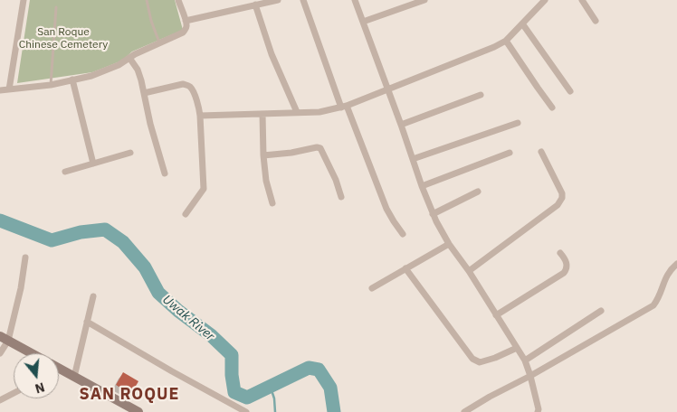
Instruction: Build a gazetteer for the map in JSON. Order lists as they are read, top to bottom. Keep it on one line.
{"districts":["SAN ROQUE"],"water":["Uwak River"],"parks":["San Roque Chinese Cemetery"],"north":"bottom"}
